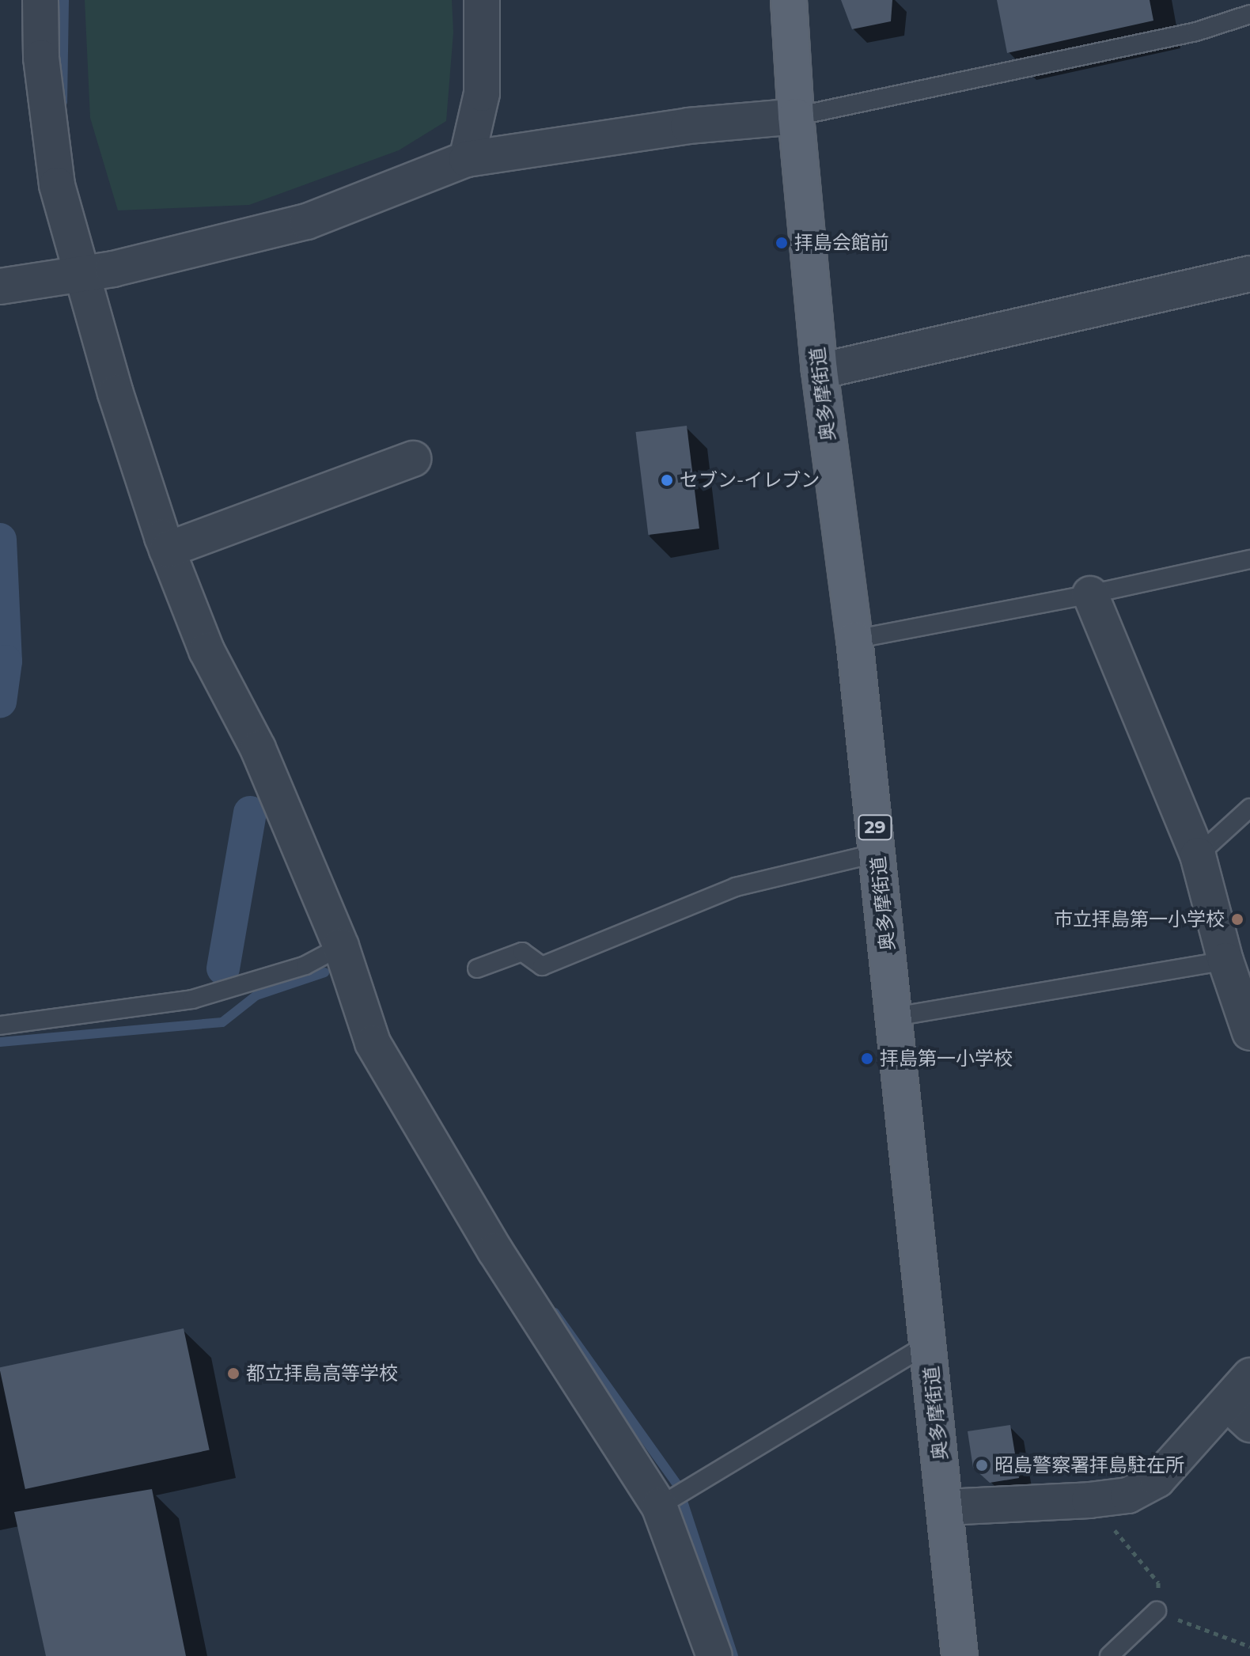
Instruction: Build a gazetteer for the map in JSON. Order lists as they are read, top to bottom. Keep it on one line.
{"streets":{"main road":["奥多摩街道","29"]},"places":["拝島会館前","セブン-イレブン","市立拝島第一小学校","拝島第一小学校","都立拝島高等学校","昭島警察署拝島駐在所"]}
